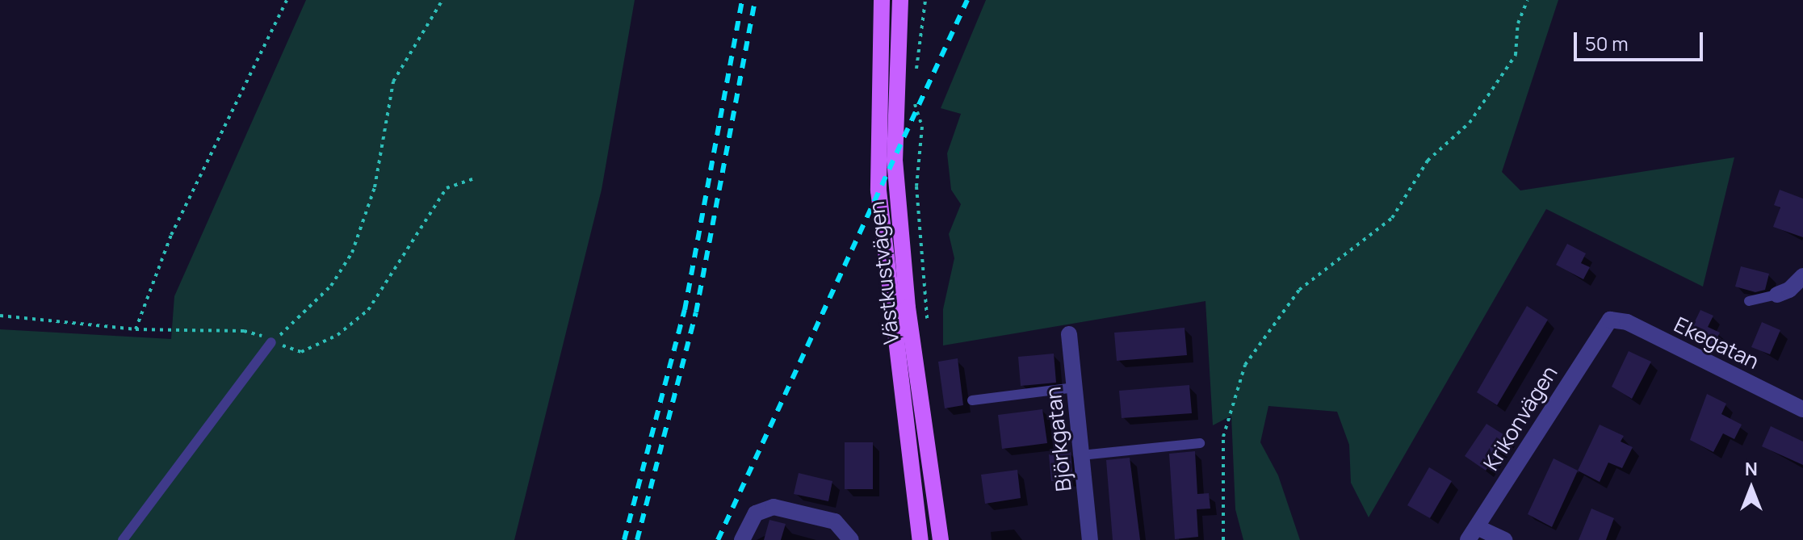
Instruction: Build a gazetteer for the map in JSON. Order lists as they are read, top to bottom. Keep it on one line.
{"streets":{"main road":["Västkustvägen"],"street":["Ekegatan","Krikonvägen","Björkgatan"]},"crossings":[["Ekegatan","Krikonvägen"]],"scale_bar":"50 m","north":"top"}
